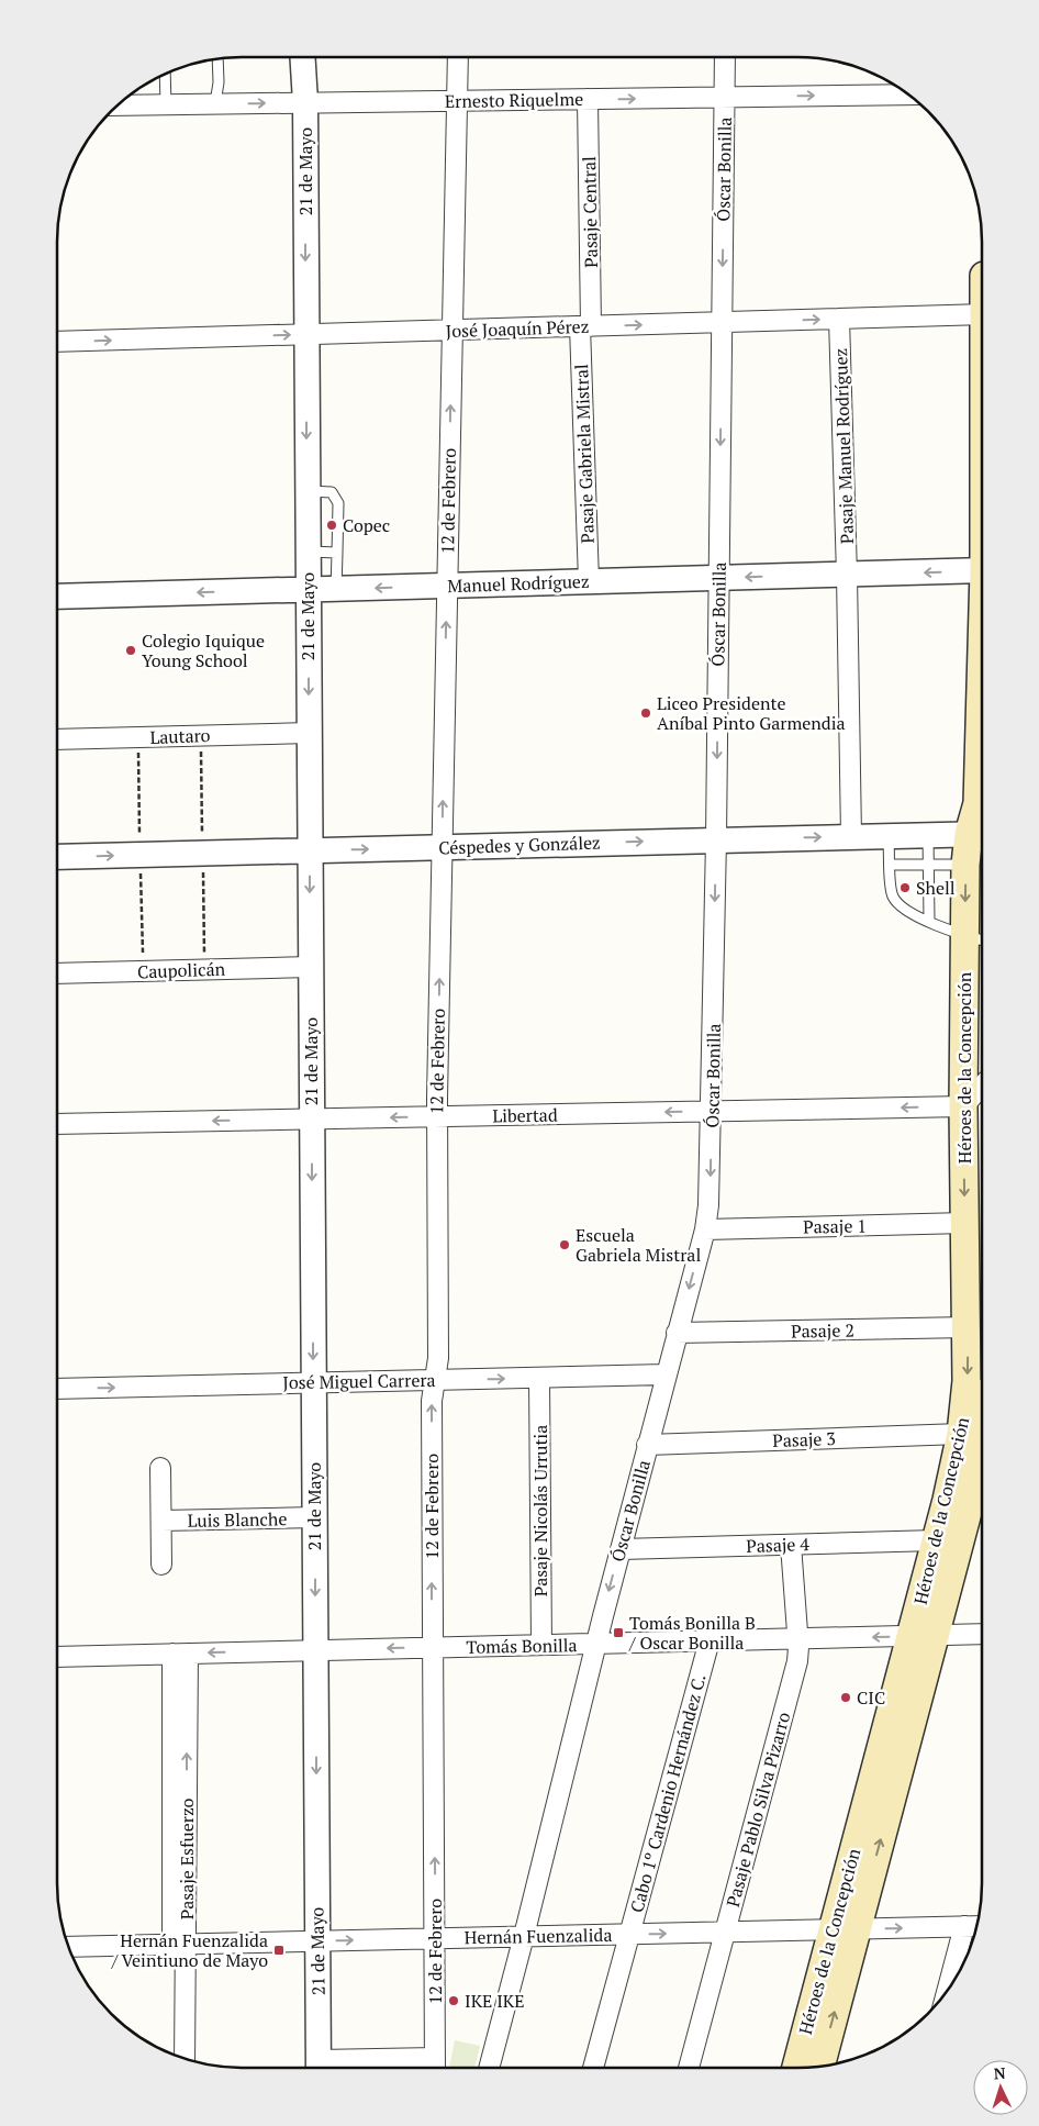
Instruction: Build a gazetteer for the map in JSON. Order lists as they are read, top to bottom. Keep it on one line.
{"streets":{"main road":["Héroes de la Concepción"],"street":["Ernesto Riquelme","Óscar Bonilla","21 de Mayo","Pasaje Central","José Joaquín Pérez","Pasaje Manuel Rodríguez","Pasaje Gabriela Mistral","12 de Febrero","Manuel Rodríguez","Lautaro","Céspedes y González","Caupolicán","Libertad","Pasaje 1","Pasaje 2","José Miguel Carrera","Pasaje 3","Pasaje Nicolás Urrutia","Luis Blanche","Pasaje 4","Tomás Bonilla","Cabo 1º Cardenio Hernández C.","Pasaje Pablo Silva Pizarro","Pasaje Esfuerzo","Hernán Fuenzalida"]},"crossings":[["Ernesto Riquelme","Óscar Bonilla"],["Ernesto Riquelme","21 de Mayo"],["Ernesto Riquelme","Pasaje Central"],["Ernesto Riquelme","12 de Febrero"],["Óscar Bonilla","José Joaquín Pérez"],["Óscar Bonilla","Manuel Rodríguez"],["Óscar Bonilla","Céspedes y González"],["Óscar Bonilla","Libertad"],["Óscar Bonilla","Pasaje 1"],["Óscar Bonilla","Pasaje 2"],["Óscar Bonilla","José Miguel Carrera"],["Óscar Bonilla","Pasaje 3"],["Óscar Bonilla","Pasaje 4"],["Óscar Bonilla","Tomás Bonilla"],["Óscar Bonilla","Hernán Fuenzalida"],["21 de Mayo","José Joaquín Pérez"],["21 de Mayo","Manuel Rodríguez"],["21 de Mayo","Lautaro"],["21 de Mayo","Céspedes y González"],["21 de Mayo","Caupolicán"],["21 de Mayo","Libertad"],["21 de Mayo","José Miguel Carrera"],["21 de Mayo","Luis Blanche"],["21 de Mayo","Tomás Bonilla"],["21 de Mayo","Hernán Fuenzalida"],["Pasaje Central","José Joaquín Pérez"],["Pasaje Central","Pasaje Gabriela Mistral"],["José Joaquín Pérez","Pasaje Manuel Rodríguez"],["José Joaquín Pérez","Pasaje Gabriela Mistral"],["José Joaquín Pérez","12 de Febrero"],["Pasaje Manuel Rodríguez","Manuel Rodríguez"],["Pasaje Manuel Rodríguez","Céspedes y González"],["Pasaje Gabriela Mistral","Manuel Rodríguez"],["12 de Febrero","Manuel Rodríguez"],["12 de Febrero","Céspedes y González"],["12 de Febrero","Libertad"],["12 de Febrero","José Miguel Carrera"],["12 de Febrero","Tomás Bonilla"],["12 de Febrero","Hernán Fuenzalida"],["Céspedes y González","Héroes de la Concepción"],["Héroes de la Concepción","Libertad"],["Héroes de la Concepción","Pasaje 1"],["Héroes de la Concepción","Pasaje 2"],["Héroes de la Concepción","Pasaje 3"],["Héroes de la Concepción","Pasaje 4"],["Héroes de la Concepción","Tomás Bonilla"],["Héroes de la Concepción","Hernán Fuenzalida"],["José Miguel Carrera","Pasaje Nicolás Urrutia"],["Pasaje Nicolás Urrutia","Tomás Bonilla"],["Pasaje 4","Pasaje Pablo Silva Pizarro"],["Tomás Bonilla","Cabo 1º Cardenio Hernández C."],["Tomás Bonilla","Pasaje Pablo Silva Pizarro"],["Tomás Bonilla","Pasaje Esfuerzo"],["Cabo 1º Cardenio Hernández C.","Hernán Fuenzalida"],["Pasaje Pablo Silva Pizarro","Hernán Fuenzalida"],["Pasaje Esfuerzo","Hernán Fuenzalida"]],"one_way":["Ernesto Riquelme","Óscar Bonilla","21 de Mayo","José Joaquín Pérez","12 de Febrero","Manuel Rodríguez","Céspedes y González","Libertad","José Miguel Carrera","Tomás Bonilla"],"places":{"other":["Copec","Colegio Iquique Young School","Liceo Presidente Aníbal Pinto Garmendia","Shell","Escuela Gabriela Mistral","CIC","IKE IKE"],"transit":["Tomás Bonilla B / Oscar Bonilla","Hernán Fuenzalida / Veintiuno de Mayo"]},"north":"top"}
